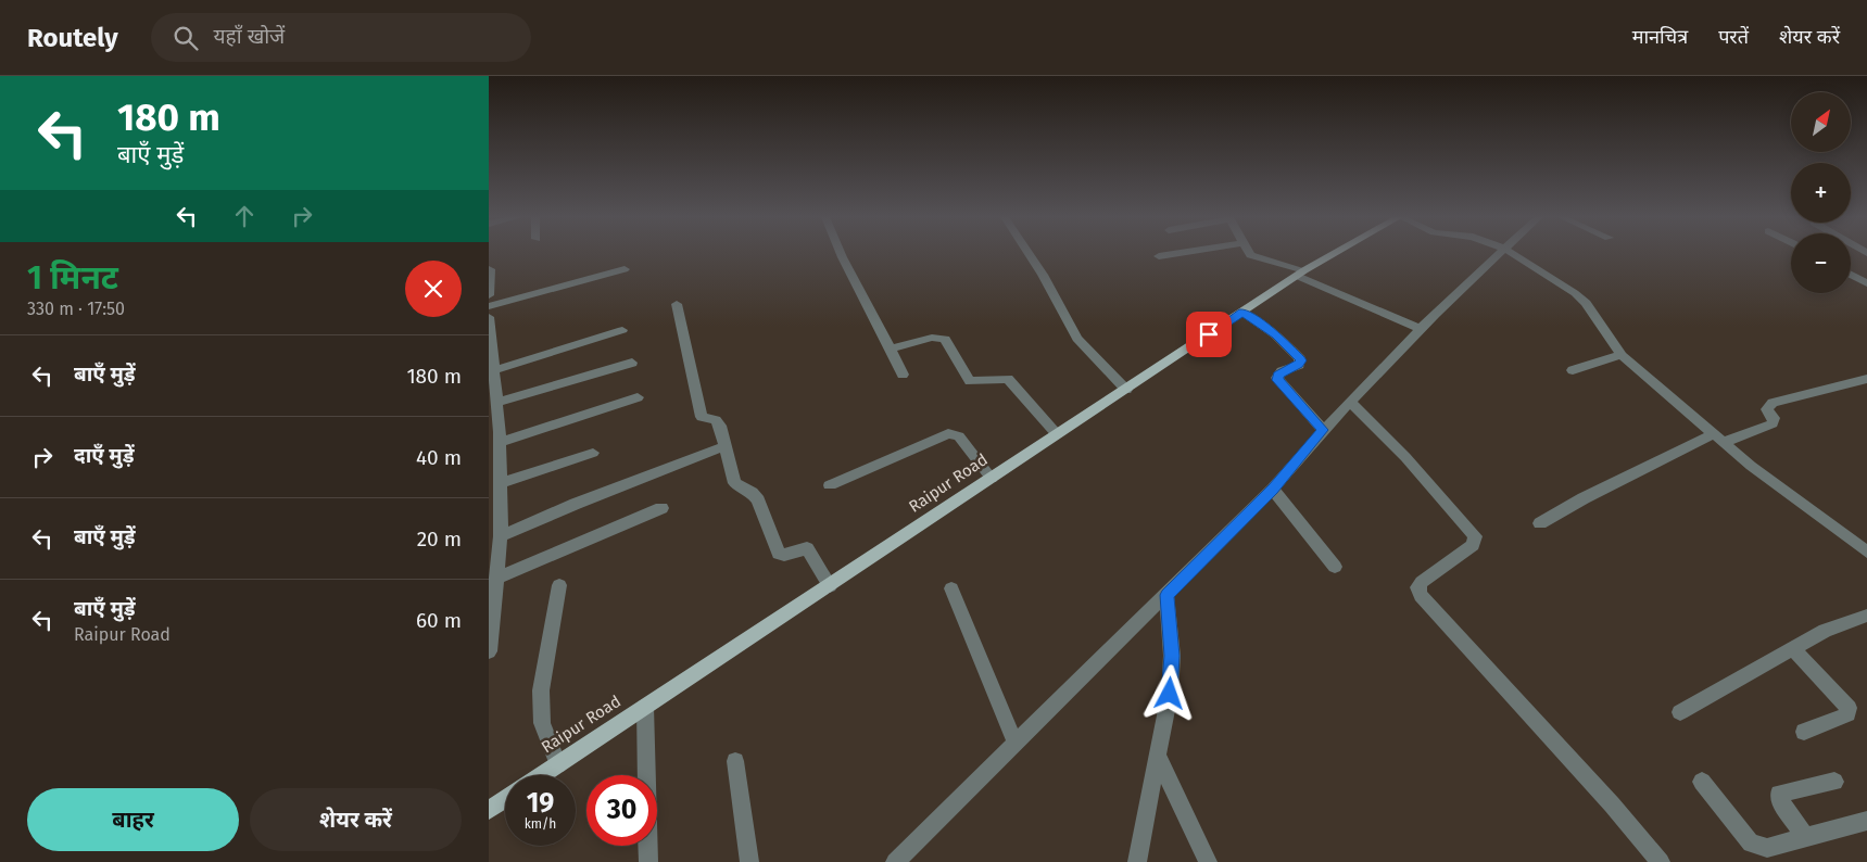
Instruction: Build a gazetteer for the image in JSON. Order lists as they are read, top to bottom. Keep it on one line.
{"streets":{"main road":["Raipur Road"]},"north":"top right","page":{"header":"Routely","search":"यहाँ खोजें","nav":["मानचित्र","परतें","शेयर करें"],"turn":["180 m","बाएँ मुड़ें"],"map_buttons":["+","−"],"heading":["1 मिनट","330 m · 17:50"],"list":[{"name":"बाएँ मुड़ें","value":"180 m"},{"name":"दाएँ मुड़ें","value":"40 m"},{"name":"बाएँ मुड़ें","value":"20 m"},{"name":"बाएँ मुड़ें","note":"Raipur Road","value":"60 m"}],"speed":"19 km/h","limit":"30","buttons":["बाहर","शेयर करें"]}}
